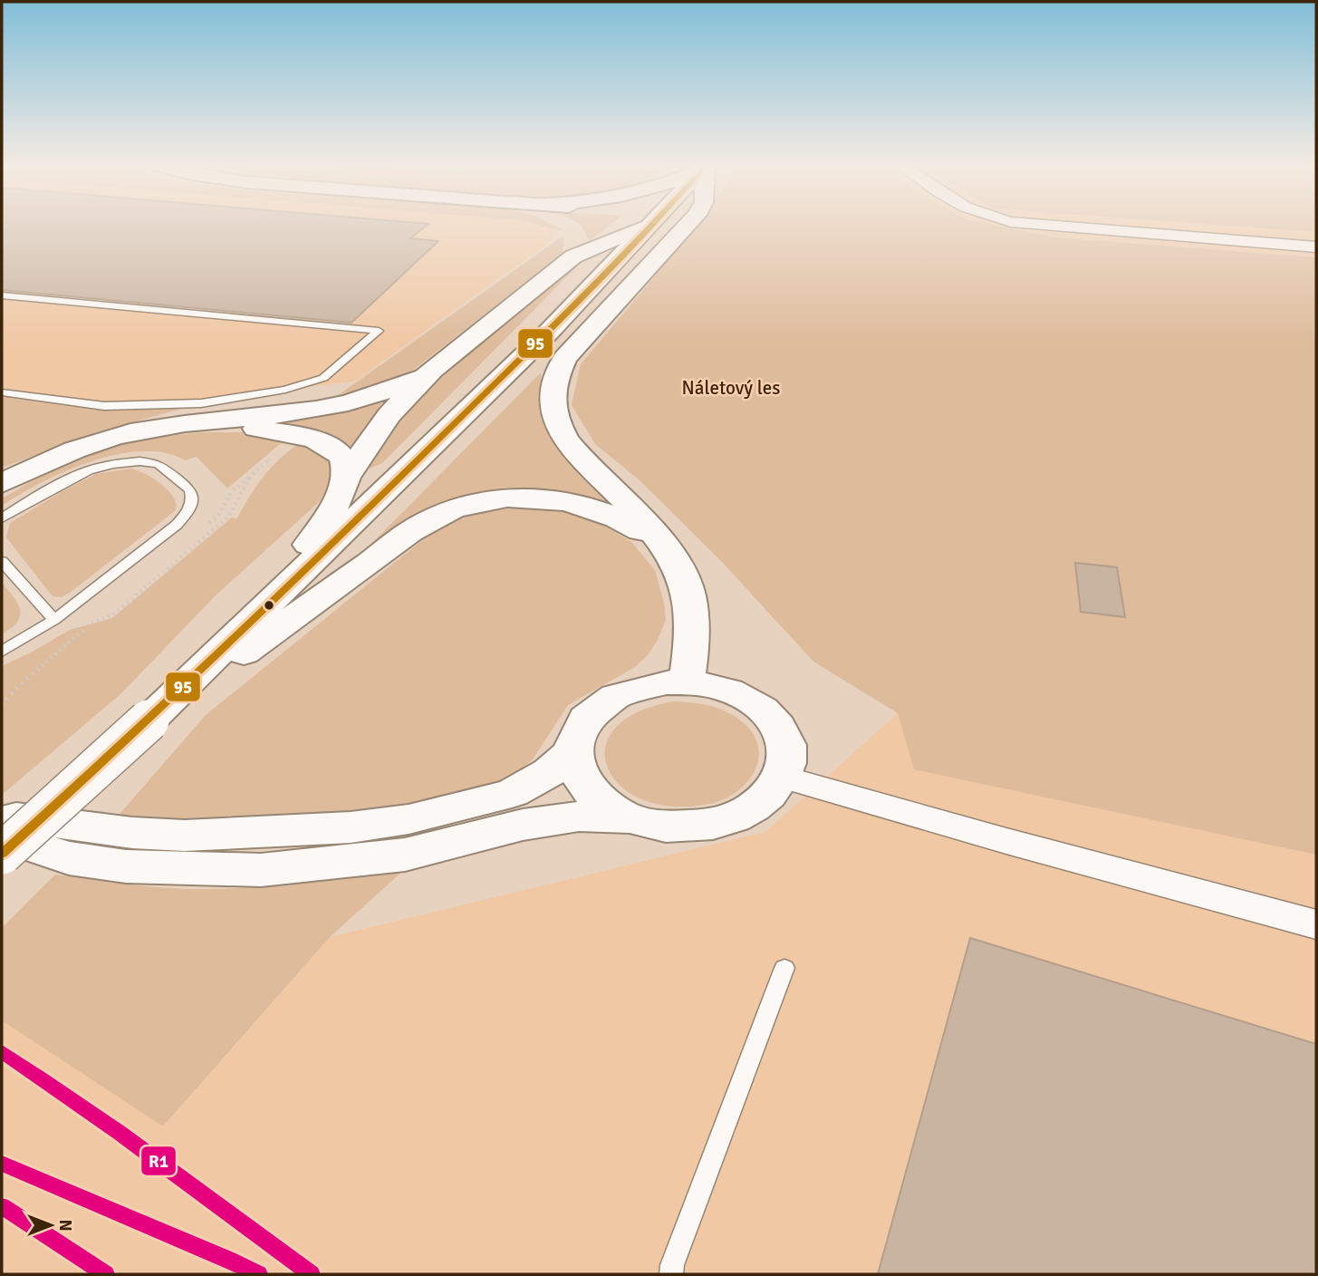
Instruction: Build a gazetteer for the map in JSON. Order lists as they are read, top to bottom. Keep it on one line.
{"parks":["Náletový les"],"lines":["transit line 95","transit line R1"],"north":"right"}
